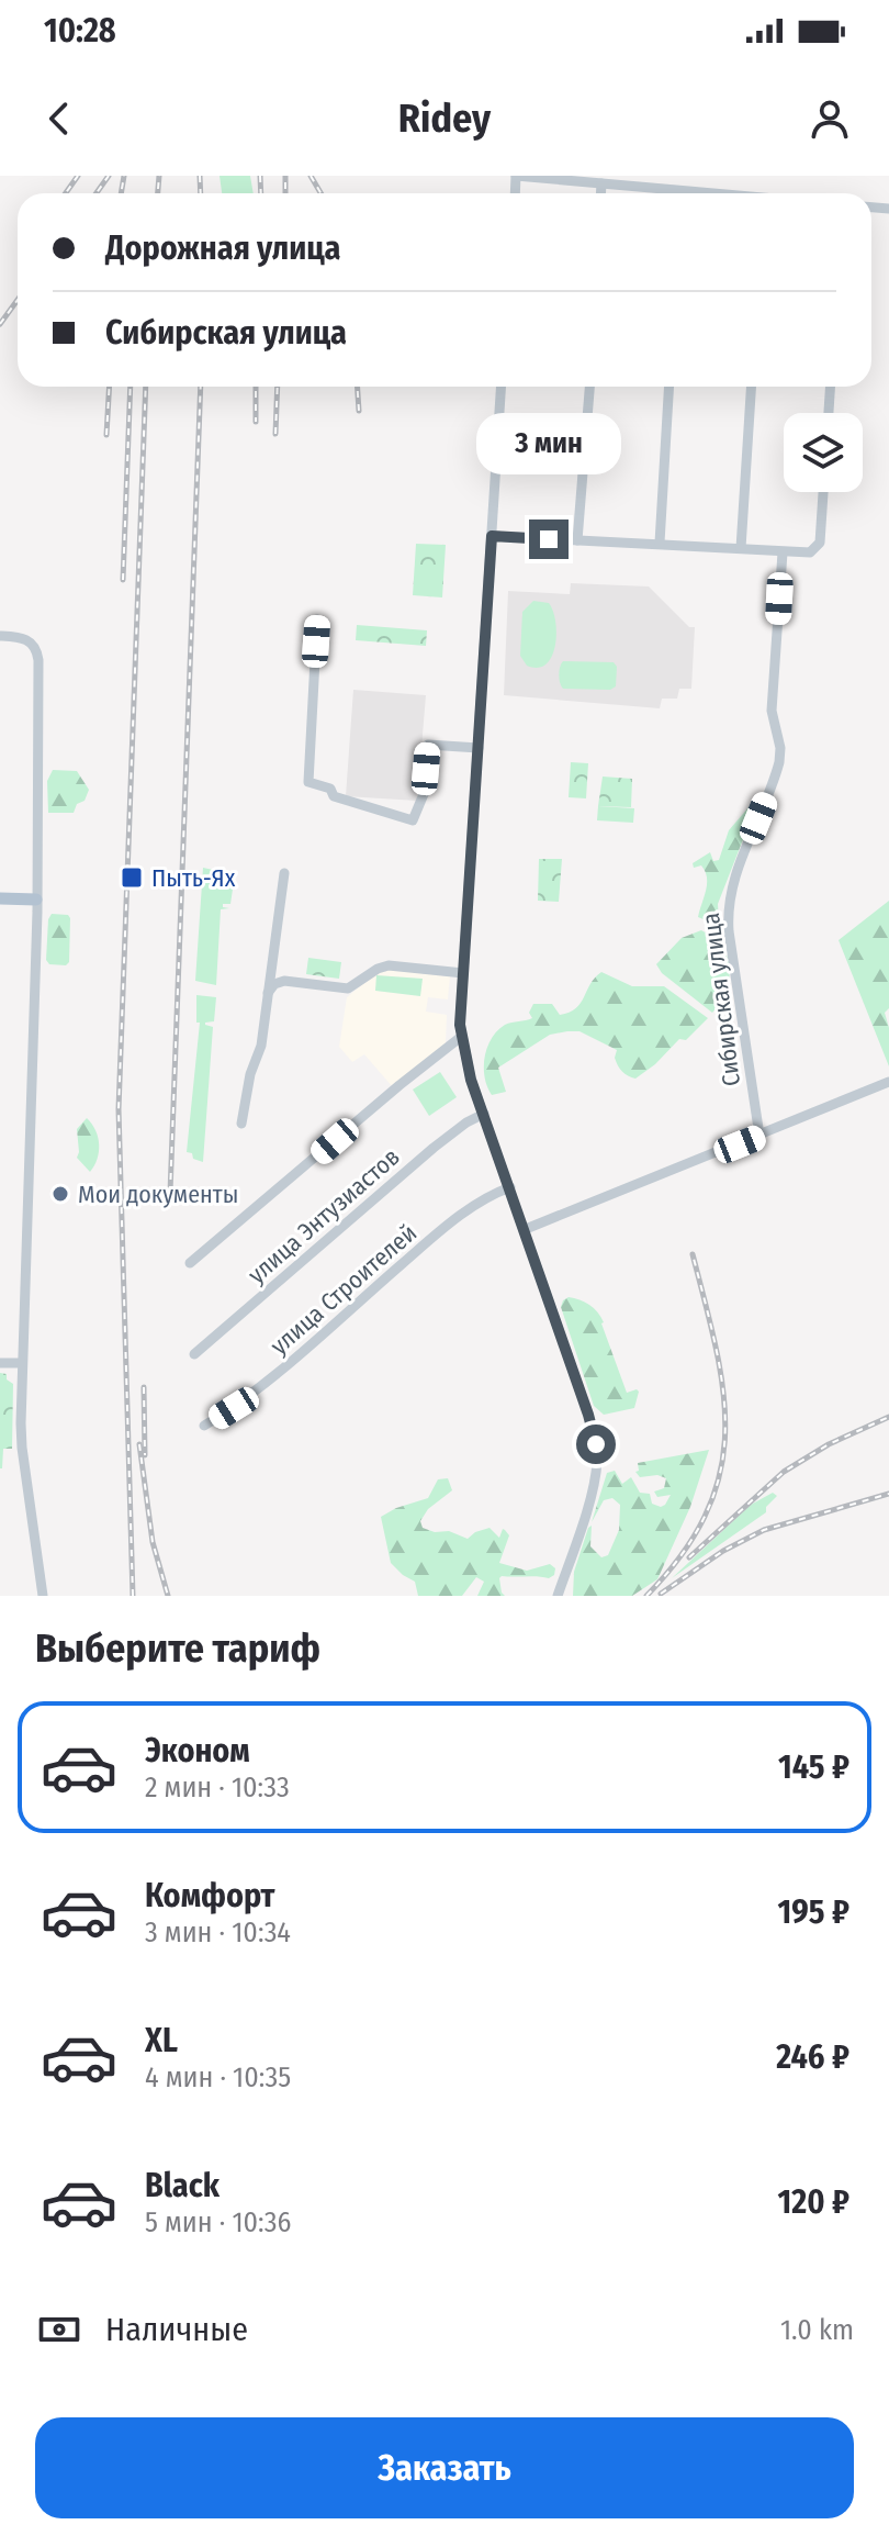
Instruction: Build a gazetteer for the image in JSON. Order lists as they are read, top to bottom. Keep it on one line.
{"streets":{"street":["Сибирская улица","улица Энтузиастов","улица Строителей"]},"places":{"transit":["Пыть-Ях"],"other":["Мои документы"]},"page":{"status":"10:28","header":"Ridey","banner":["Дорожная улица","Сибирская улица"],"bubble":"3 мин","heading":"Выберите тариф","list":[{"name":"Эконом","note":"2 мин · 10:33","value":"145 ₽"},{"name":"Комфорт","note":"3 мин · 10:34","value":"195 ₽"},{"name":"XL","note":"4 мин · 10:35","value":"246 ₽"},{"name":"Black","note":"5 мин · 10:36","value":"120 ₽"}],"pay":["Наличные","1.0 km"],"buttons":"Заказать"}}
